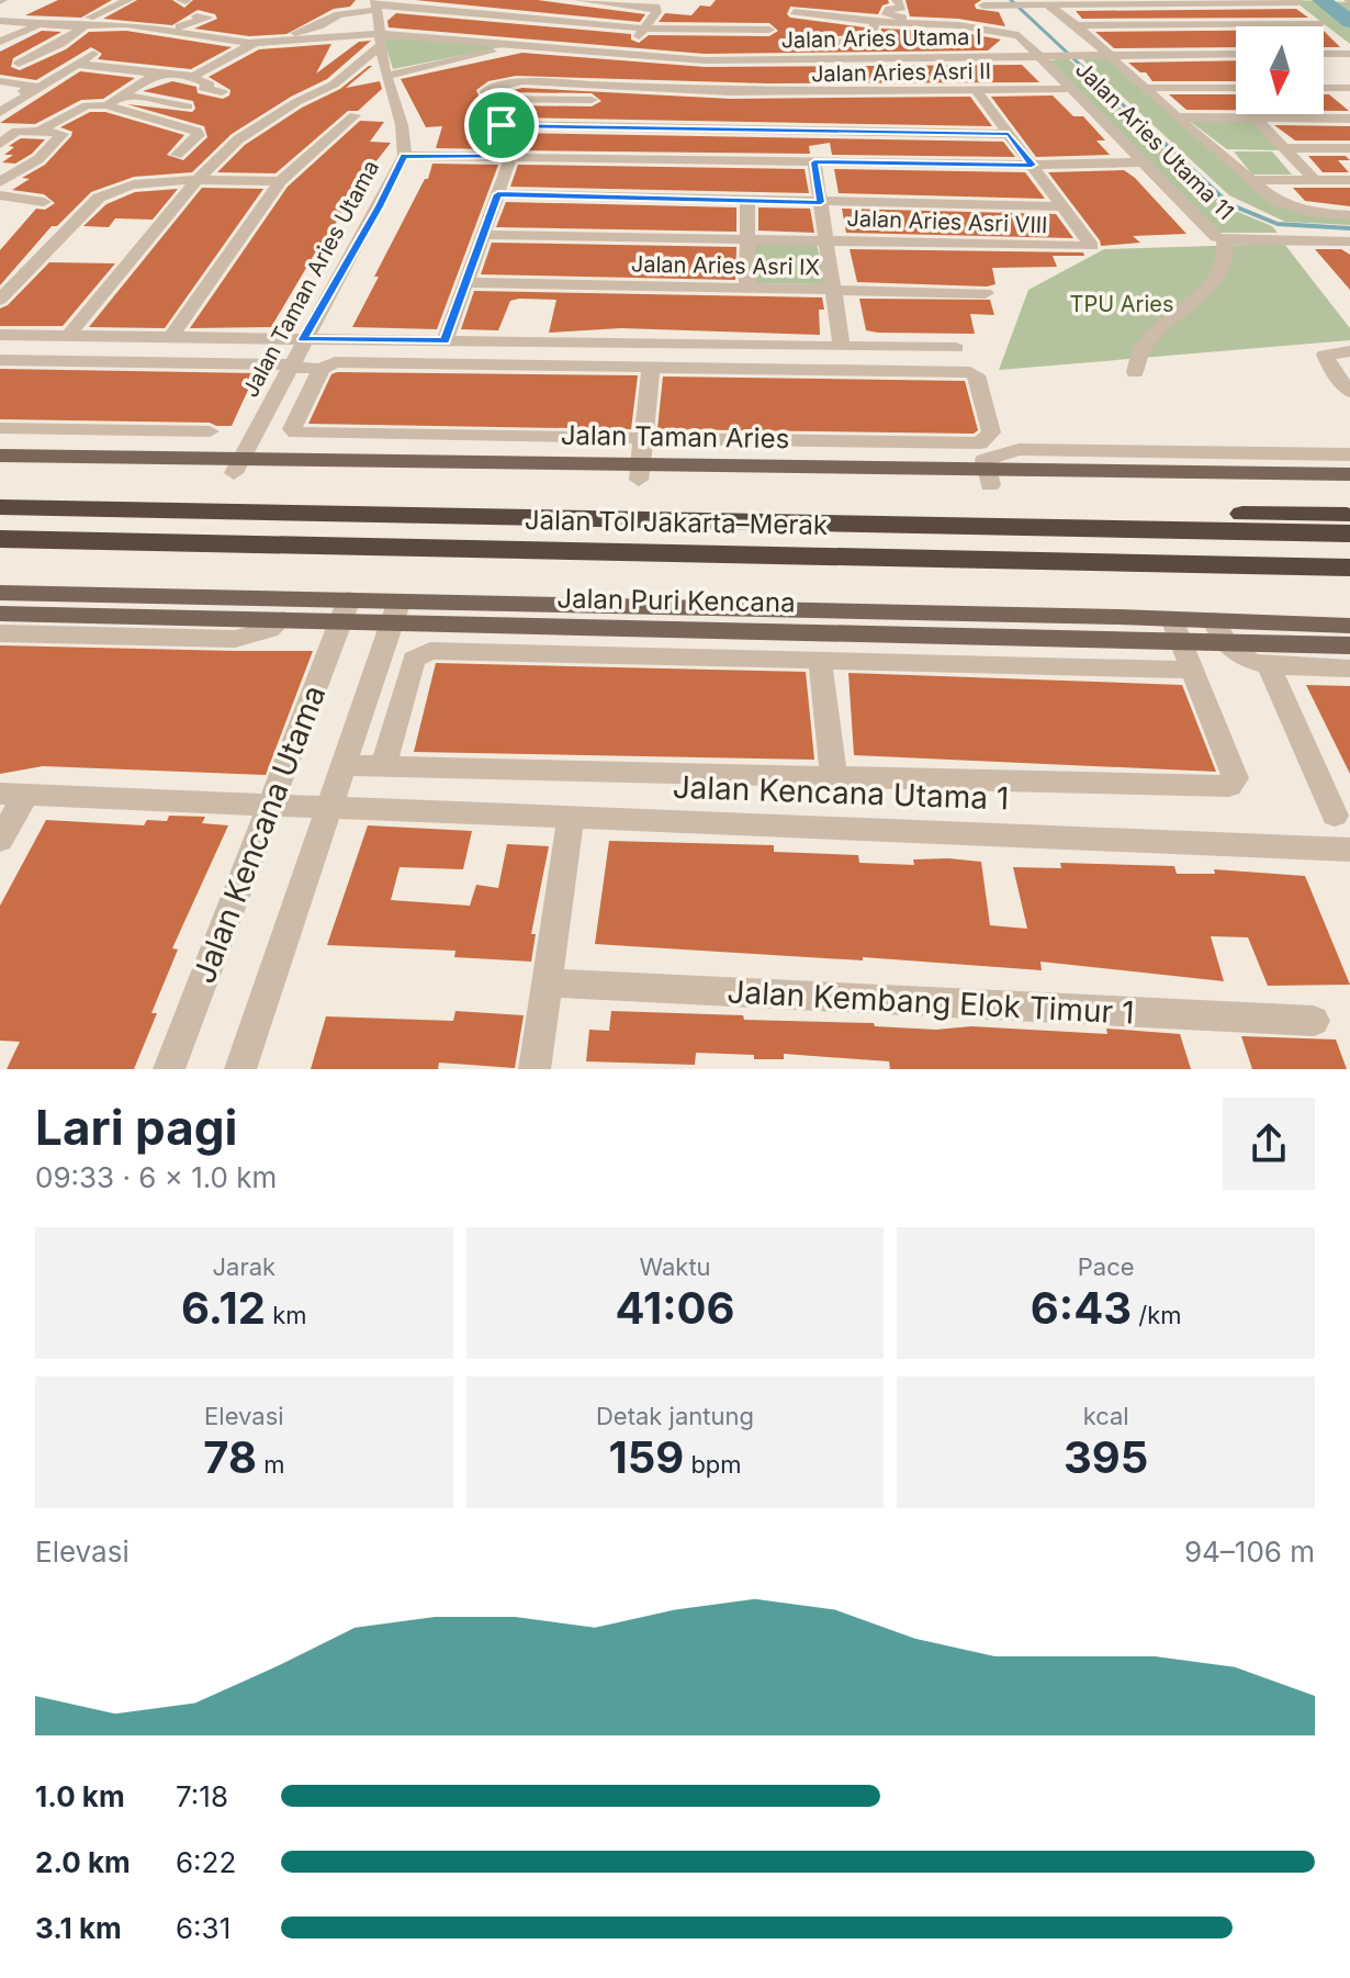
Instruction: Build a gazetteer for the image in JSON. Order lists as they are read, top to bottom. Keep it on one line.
{"streets":{"highway":["Jalan Tol Jakarta–Merak"],"main road":["Jalan Taman Aries","Jalan Puri Kencana"],"street":["Jalan Aries Utama I","Jalan Aries Asri II","Jalan Aries Utama 11","Jalan Aries Asri VIII","Jalan Aries Asri IX","Jalan Taman Aries Utama","Jalan Kencana Utama 1","Jalan Kencana Utama","Jalan Kembang Elok Timur 1"]},"crossings":[["Jalan Aries Utama I","Jalan Aries Utama 11"],["Jalan Aries Utama I","Jalan Taman Aries Utama"],["Jalan Aries Asri II","Jalan Aries Utama 11"],["Jalan Taman Aries Utama","Jalan Taman Aries"],["Jalan Puri Kencana","Jalan Kencana Utama"],["Jalan Kencana Utama 1","Jalan Kencana Utama"]],"parks":["TPU Aries"],"north":"bottom","page":{"heading":["Lari pagi","09:33 · 6 × 1.0 km"],"stats":[["Jarak","6.12 km"],["Waktu","41:06"],["Pace","6:43 /km"],["Elevasi","78 m"],["Detak jantung","159 bpm"],["kcal","395"]],"chart":["Elevasi","94–106 m"],"list":[{"name":"1.0 km","note":"7:18"},{"name":"2.0 km","note":"6:22"},{"name":"3.1 km","note":"6:31"}]}}
